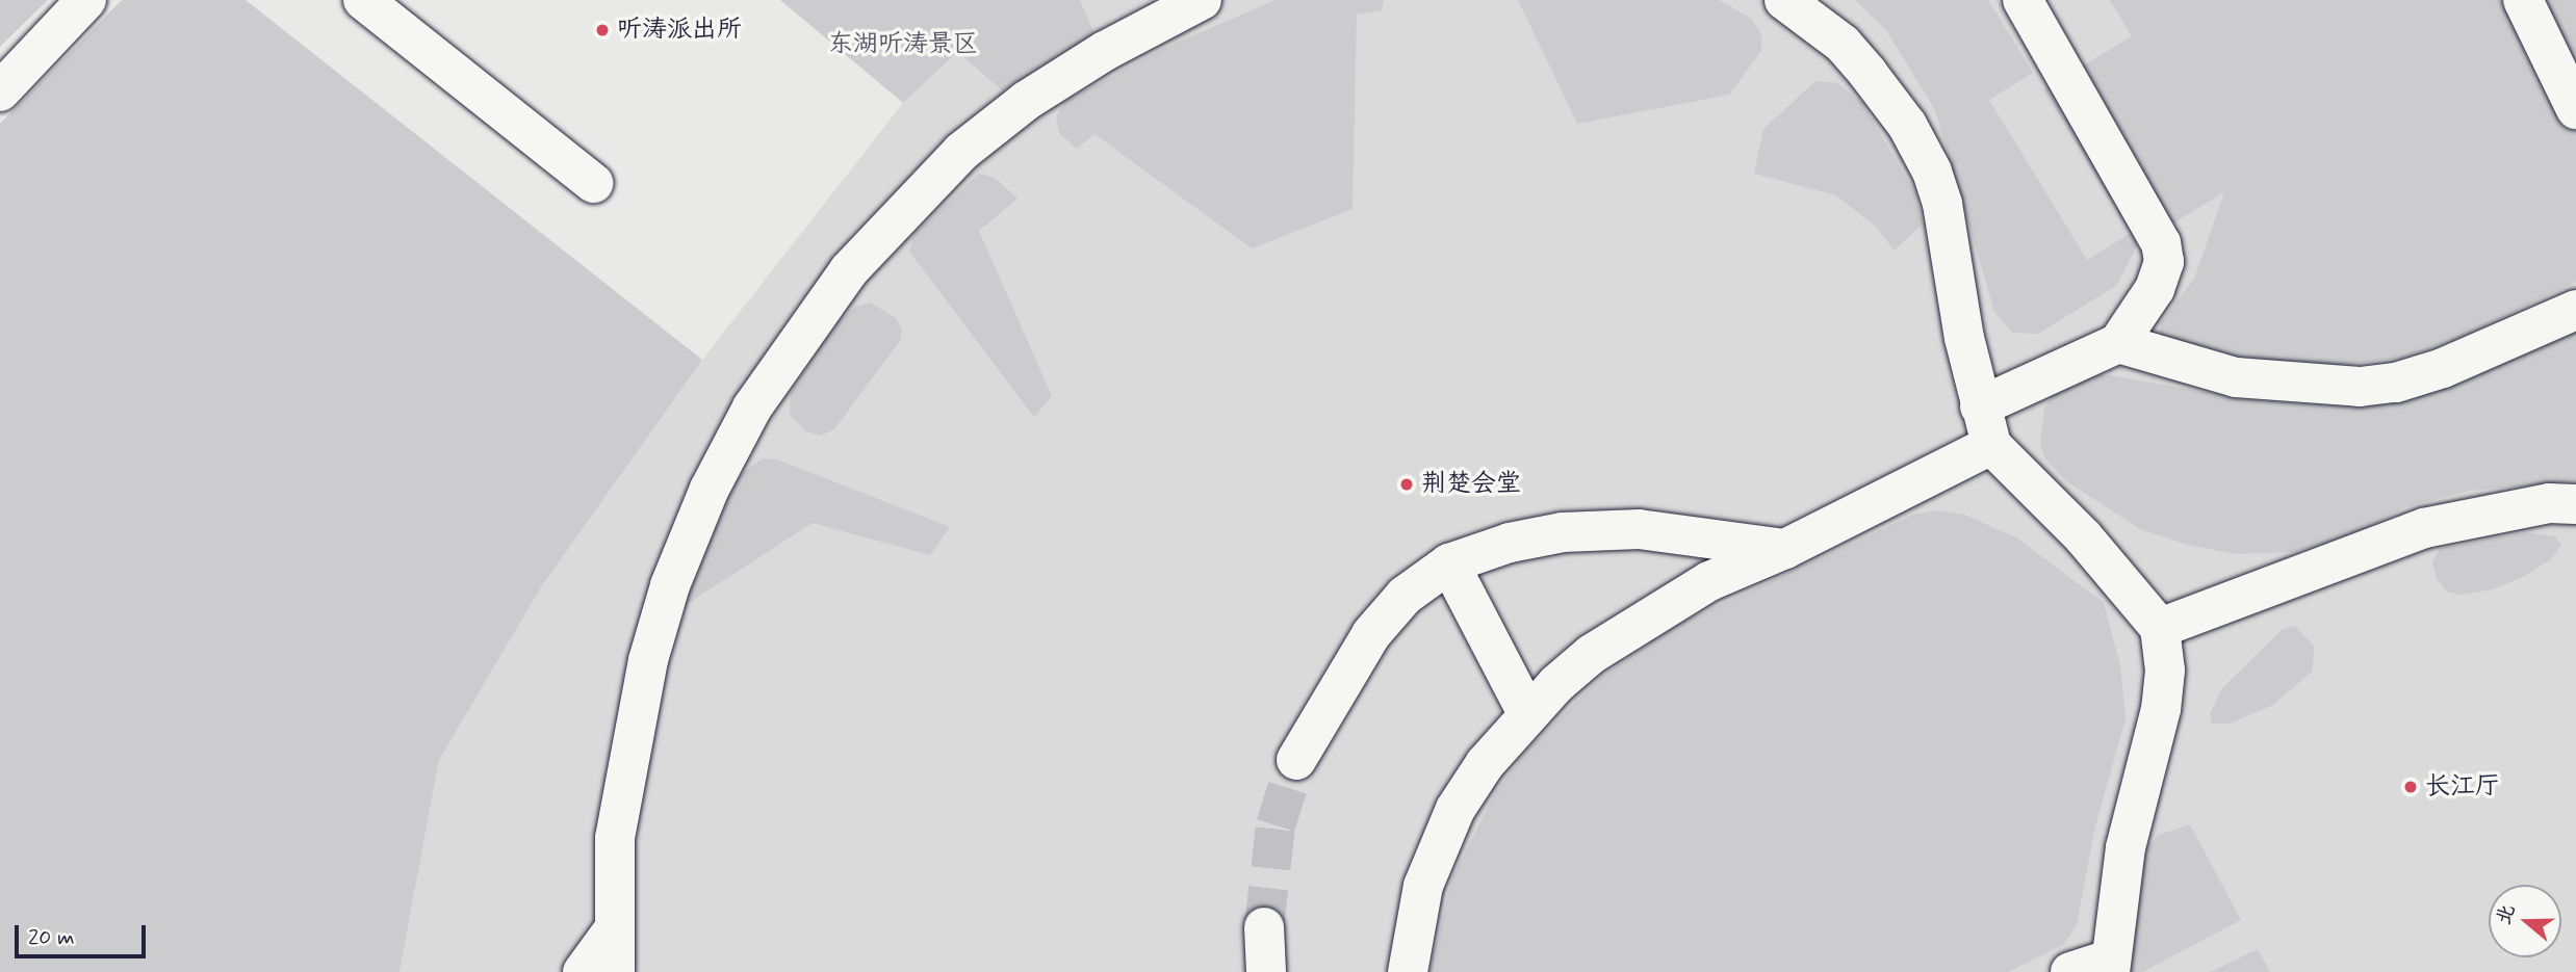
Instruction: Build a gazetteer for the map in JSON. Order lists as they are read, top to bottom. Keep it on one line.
{"parks":["东湖听涛景区"],"places":["听涛派出所","荆楚会堂","长江厅"],"scale_bar":"20 m","north":"left"}
